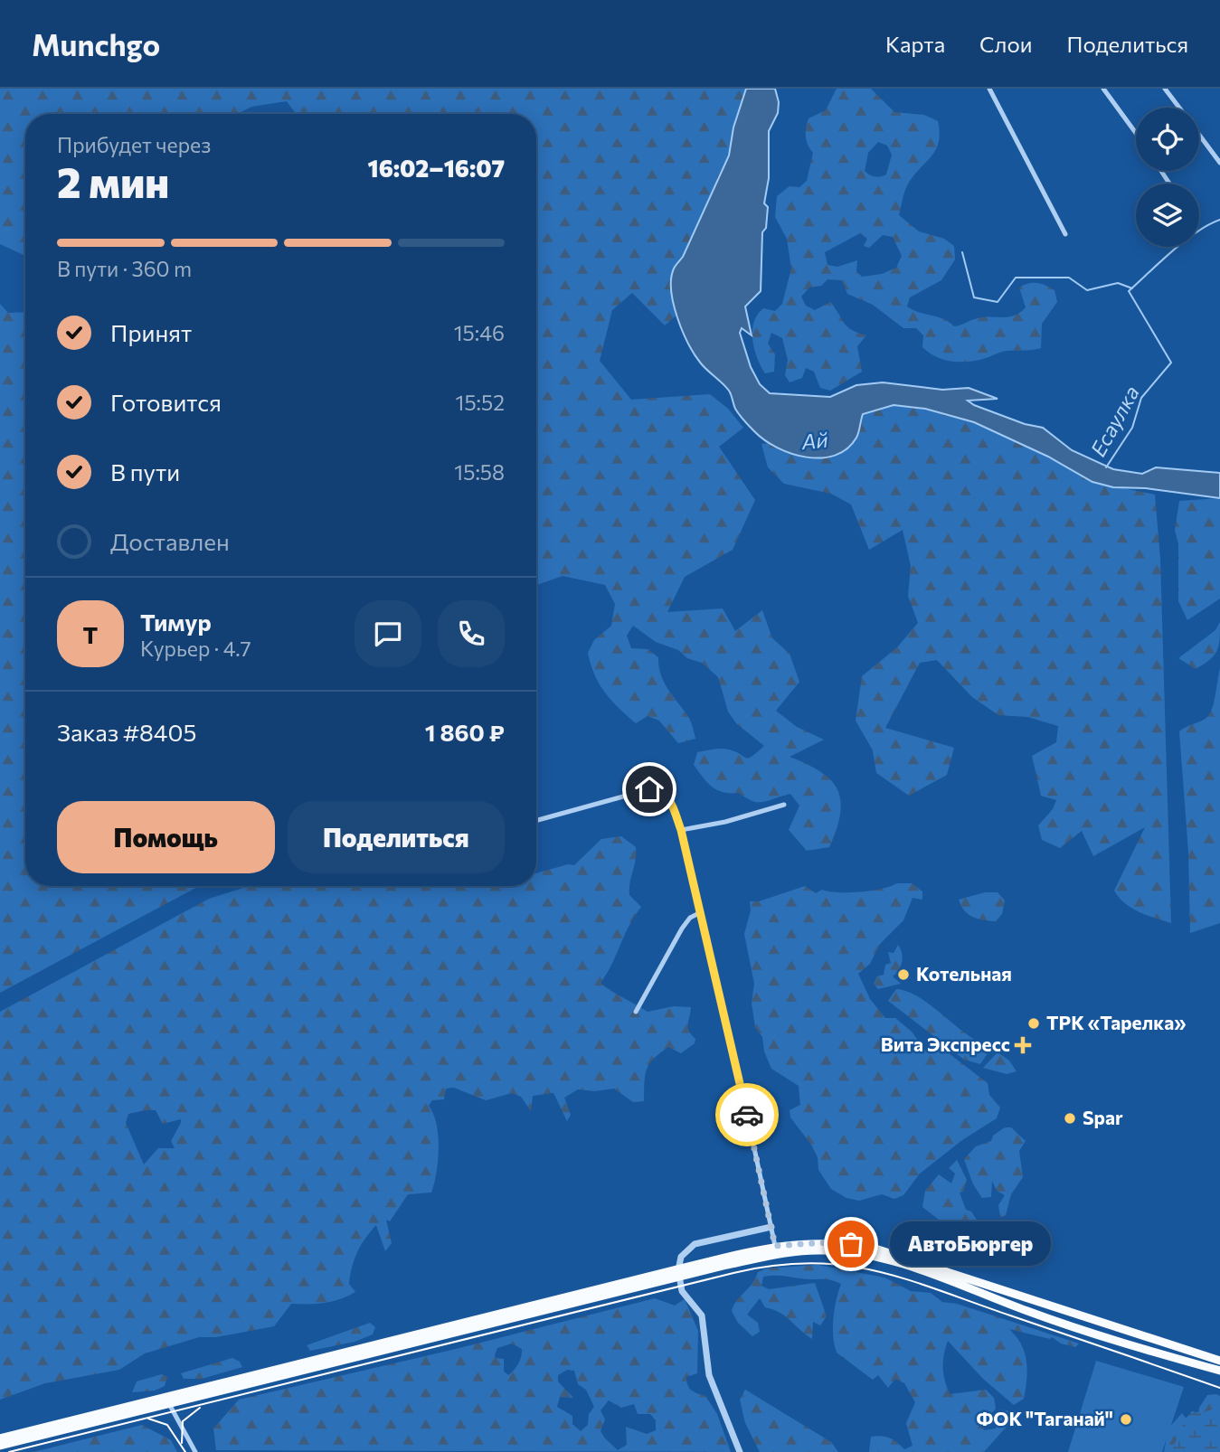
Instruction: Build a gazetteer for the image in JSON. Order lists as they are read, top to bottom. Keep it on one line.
{"water":["Есаулка","Ай"],"places":{"other":["Котельная","ТРК «Тарелка»","Spar","АвтоБюргер","ФОК \"Таганай\""],"health":["Вита Экспресс"]},"page":{"header":"Munchgo","nav":["Карта","Слои","Поделиться"],"heading":["2 мин","Прибудет через","16:02–16:07"],"panel":["Тимур","Курьер · 4.7","Заказ #8405","1 860 ₽"],"bar":"В пути · 360 m","list":[["Принят","15:46"],["Готовится","15:52"],["В пути","15:58"],"Доставлен"],"round":"Т","buttons":["Помощь","Поделиться"],"bubble":"АвтоБюргер"}}
